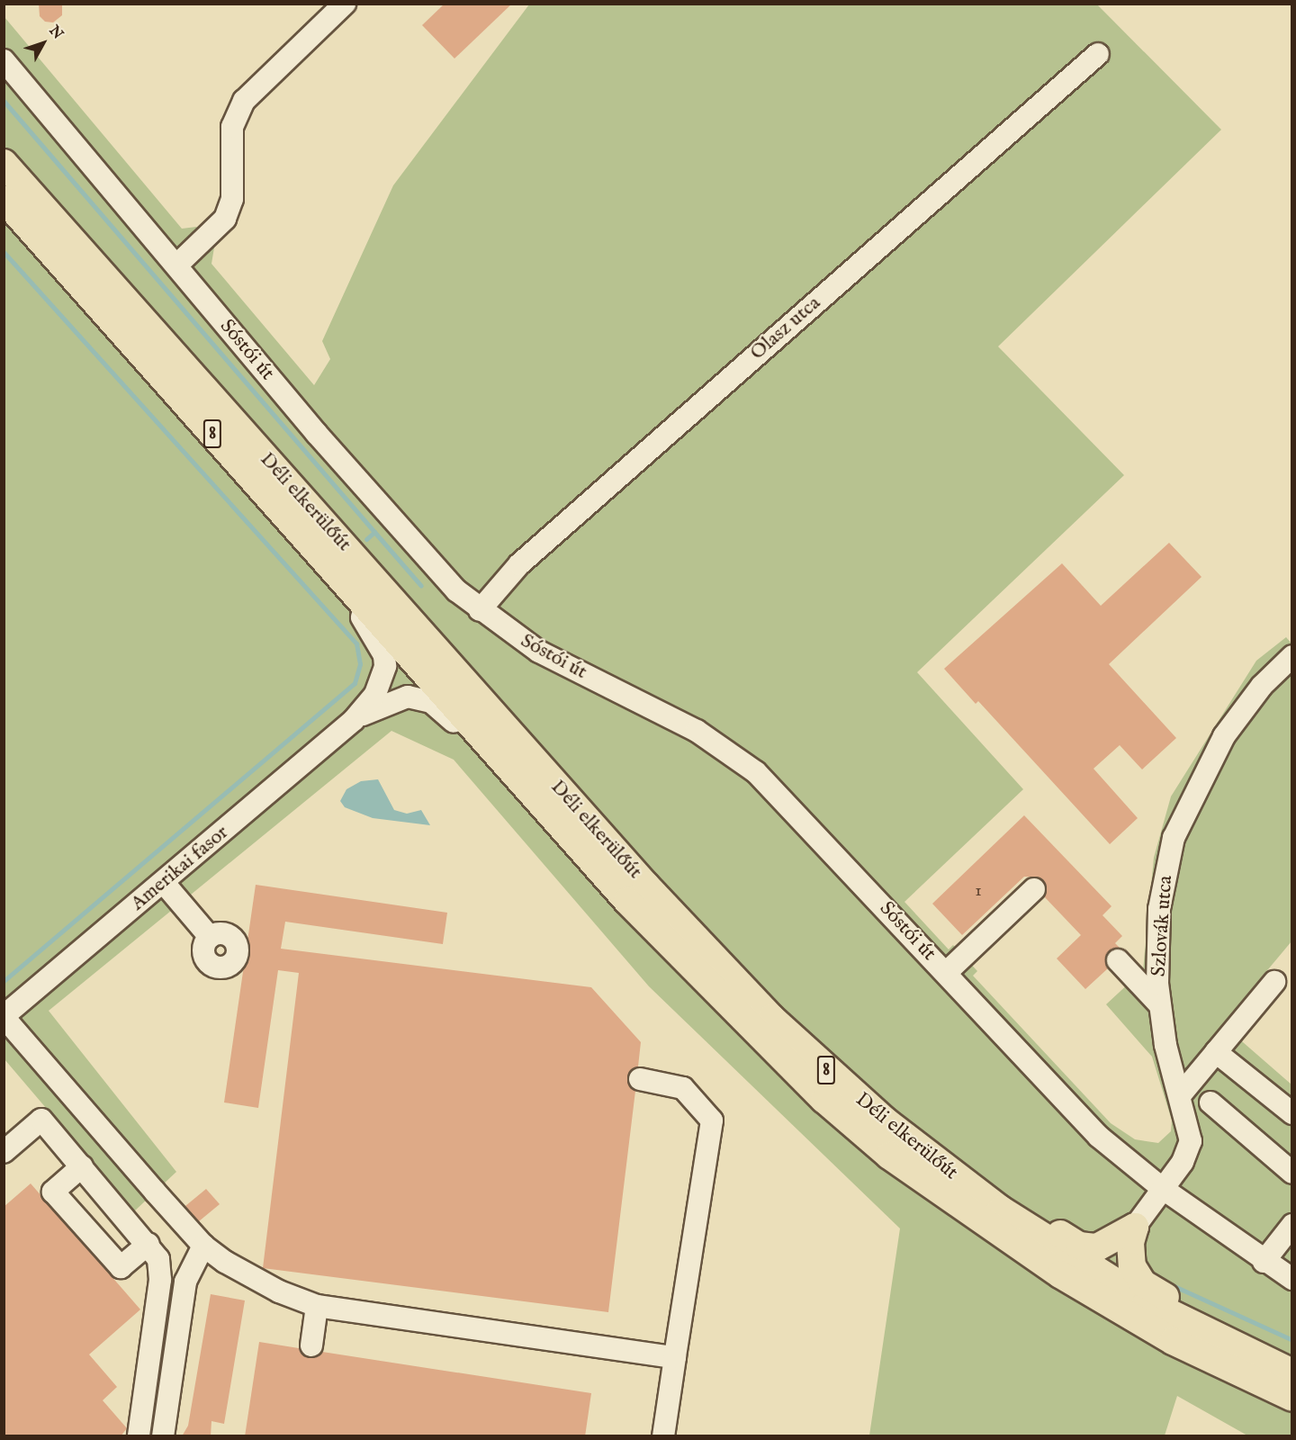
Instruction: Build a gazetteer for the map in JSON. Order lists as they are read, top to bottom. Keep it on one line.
{"streets":{"main road":["8","Déli elkerülőút"],"street":["Olasz utca","Sóstói út","Amerikai fasor","Szlovák utca"]},"crossings":[["Olasz utca","Sóstói út"],["Sóstói út","Szlovák utca"]],"house_numbers":["1"],"north":"top right"}
